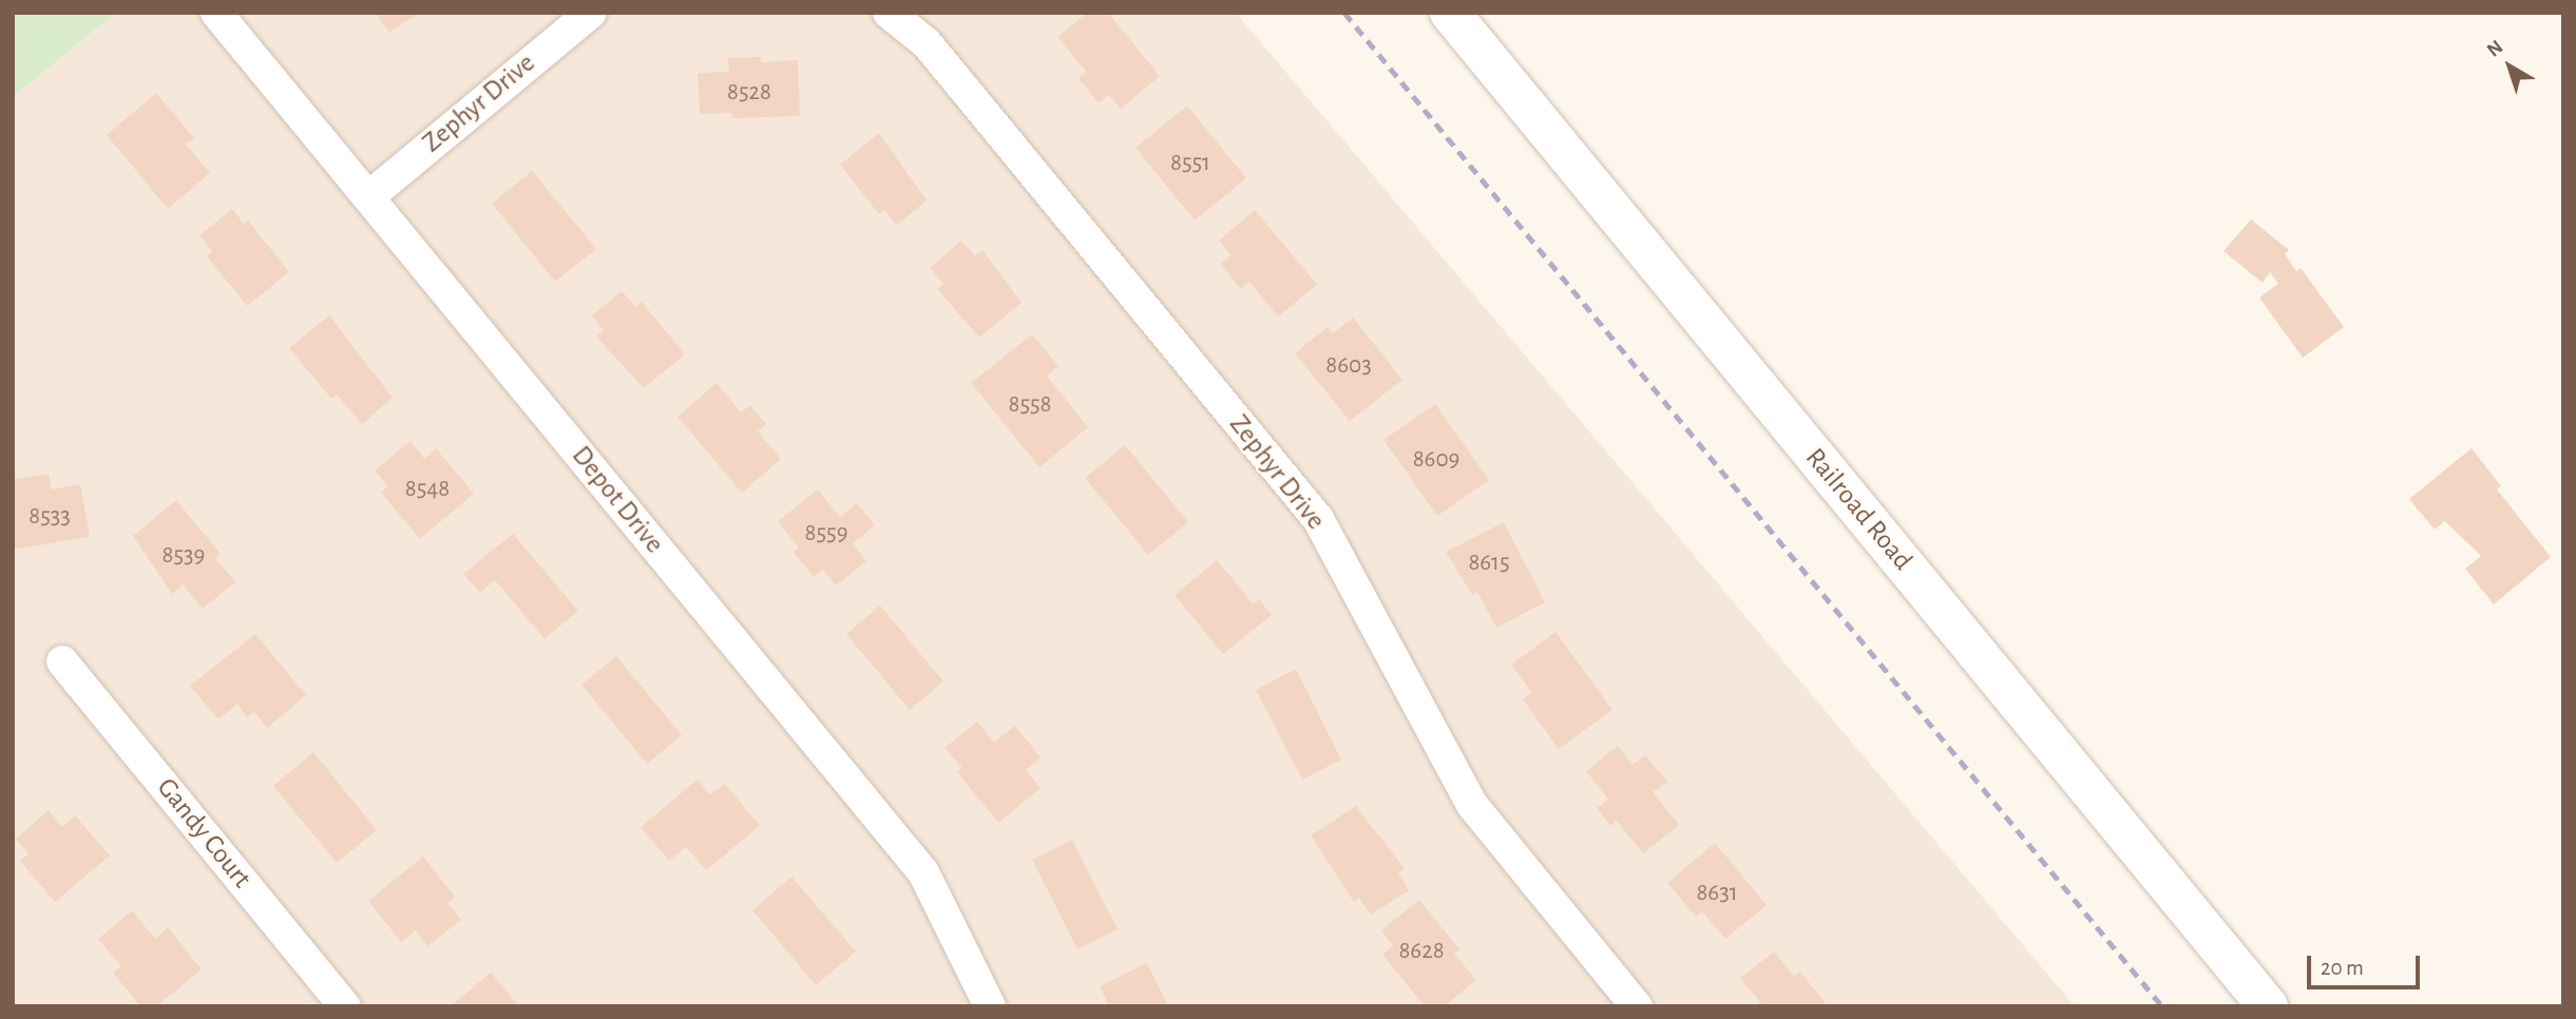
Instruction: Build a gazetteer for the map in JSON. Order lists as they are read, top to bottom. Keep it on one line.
{"streets":{"street":["Zephyr Drive","Depot Drive","Railroad Road","Gandy Court"]},"crossings":[["Zephyr Drive","Depot Drive"]],"house_numbers":["8528","8551","8603","8558","8609","8548","8533","8559","8539","8615","8631","8628"],"scale_bar":"20 m","north":"top left"}
